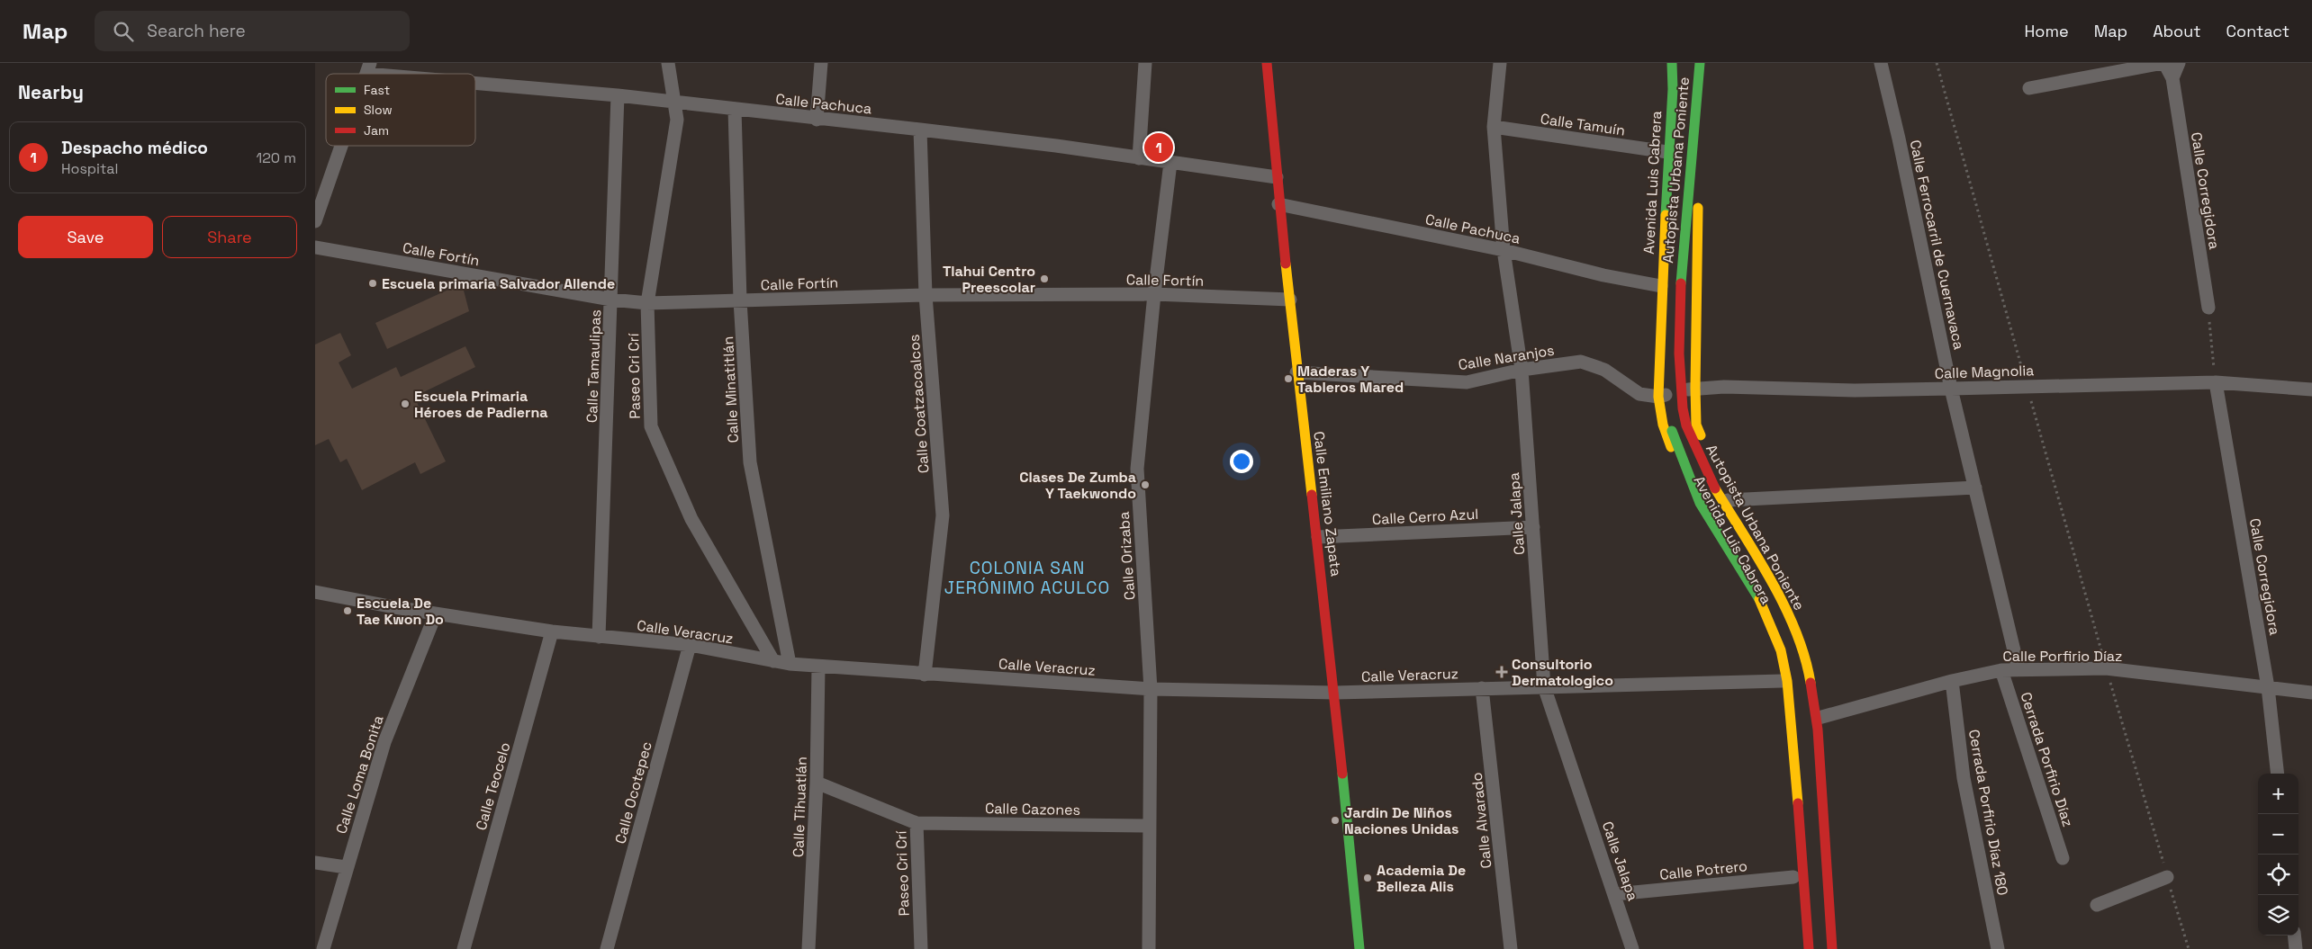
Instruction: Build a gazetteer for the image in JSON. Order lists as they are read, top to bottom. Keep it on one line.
{"streets":{"main road":["Autopista Urbana Poniente","Avenida Luis Cabrera","Calle Emiliano Zapata"],"street":["Calle Pachuca","Calle Tamuín","Calle Corregidora","Calle Ferrocarril de Cuernavaca","Calle Fortín","Calle Naranjos","Calle Tamaulipas","Calle Magnolia","Paseo Cri Crí","Calle Minatitlán","Calle Coatzacoalcos","Calle Jalapa","Calle Cerro Azul","Calle Orizaba","Calle Veracruz","Calle Porfirio Díaz","Cerrada Porfirio Díaz","Calle Loma Bonita","Calle Teocelo","Calle Ocotepec","Calle Tihuatlán","Calle Cazones","Cerrada Porfirio Díaz 180","Calle Alvarado","Calle Potrero"]},"crossings":[["Calle Pachuca","Avenida Luis Cabrera"],["Calle Pachuca","Calle Tamaulipas"],["Calle Pachuca","Paseo Cri Crí"],["Calle Pachuca","Calle Minatitlán"],["Calle Pachuca","Calle Coatzacoalcos"],["Calle Pachuca","Calle Emiliano Zapata"],["Calle Pachuca","Calle Jalapa"],["Calle Pachuca","Calle Orizaba"],["Calle Tamuín","Avenida Luis Cabrera"],["Calle Tamuín","Calle Jalapa"],["Autopista Urbana Poniente","Avenida Luis Cabrera"],["Avenida Luis Cabrera","Calle Naranjos"],["Avenida Luis Cabrera","Calle Magnolia"],["Avenida Luis Cabrera","Calle Veracruz"],["Avenida Luis Cabrera","Calle Porfirio Díaz"],["Avenida Luis Cabrera","Calle Potrero"],["Calle Corregidora","Calle Magnolia"],["Calle Corregidora","Calle Porfirio Díaz"],["Calle Ferrocarril de Cuernavaca","Calle Magnolia"],["Calle Ferrocarril de Cuernavaca","Calle Porfirio Díaz"],["Calle Fortín","Calle Tamaulipas"],["Calle Fortín","Paseo Cri Crí"],["Calle Fortín","Calle Minatitlán"],["Calle Fortín","Calle Coatzacoalcos"],["Calle Fortín","Calle Emiliano Zapata"],["Calle Fortín","Calle Orizaba"],["Calle Naranjos","Calle Magnolia"],["Calle Naranjos","Calle Emiliano Zapata"],["Calle Naranjos","Calle Jalapa"],["Calle Tamaulipas","Calle Veracruz"],["Paseo Cri Crí","Calle Veracruz"],["Paseo Cri Crí","Calle Tihuatlán"],["Paseo Cri Crí","Calle Cazones"],["Calle Minatitlán","Calle Veracruz"],["Calle Coatzacoalcos","Calle Veracruz"],["Calle Emiliano Zapata","Calle Cerro Azul"],["Calle Emiliano Zapata","Calle Veracruz"],["Calle Jalapa","Calle Cerro Azul"],["Calle Jalapa","Calle Veracruz"],["Calle Jalapa","Calle Potrero"],["Calle Orizaba","Calle Veracruz"],["Calle Orizaba","Calle Cazones"],["Calle Veracruz","Calle Loma Bonita"],["Calle Veracruz","Calle Teocelo"],["Calle Veracruz","Calle Ocotepec"],["Calle Veracruz","Calle Tihuatlán"],["Calle Veracruz","Calle Alvarado"],["Calle Porfirio Díaz","Cerrada Porfirio Díaz"],["Calle Porfirio Díaz","Cerrada Porfirio Díaz 180"]],"districts":["COLONIA SAN JERÓNIMO ACULCO"],"places":{"other":["Tlahui Centro Preescolar","Escuela primaria Salvador Allende","Maderas Y Tableros Mared","Escuela Primaria Héroes de Padierna","Clases De Zumba Y Taekwondo","Escuela De Tae Kwon Do","Jardin De Niños Naciones Unidas","Academia De Belleza Alis"],"health":["Consultorio Dermatologico"]},"legend":["Fast","Slow","Jam"],"page":{"header":"Map","search":"Search here","nav":["Home","Map","About","Contact"],"heading":"Nearby","list":[{"mark":"1","name":"Despacho médico","note":"Hospital","value":"120 m"}],"pins":"1","buttons":["Save","Share"],"map_buttons":["+","−"]}}
